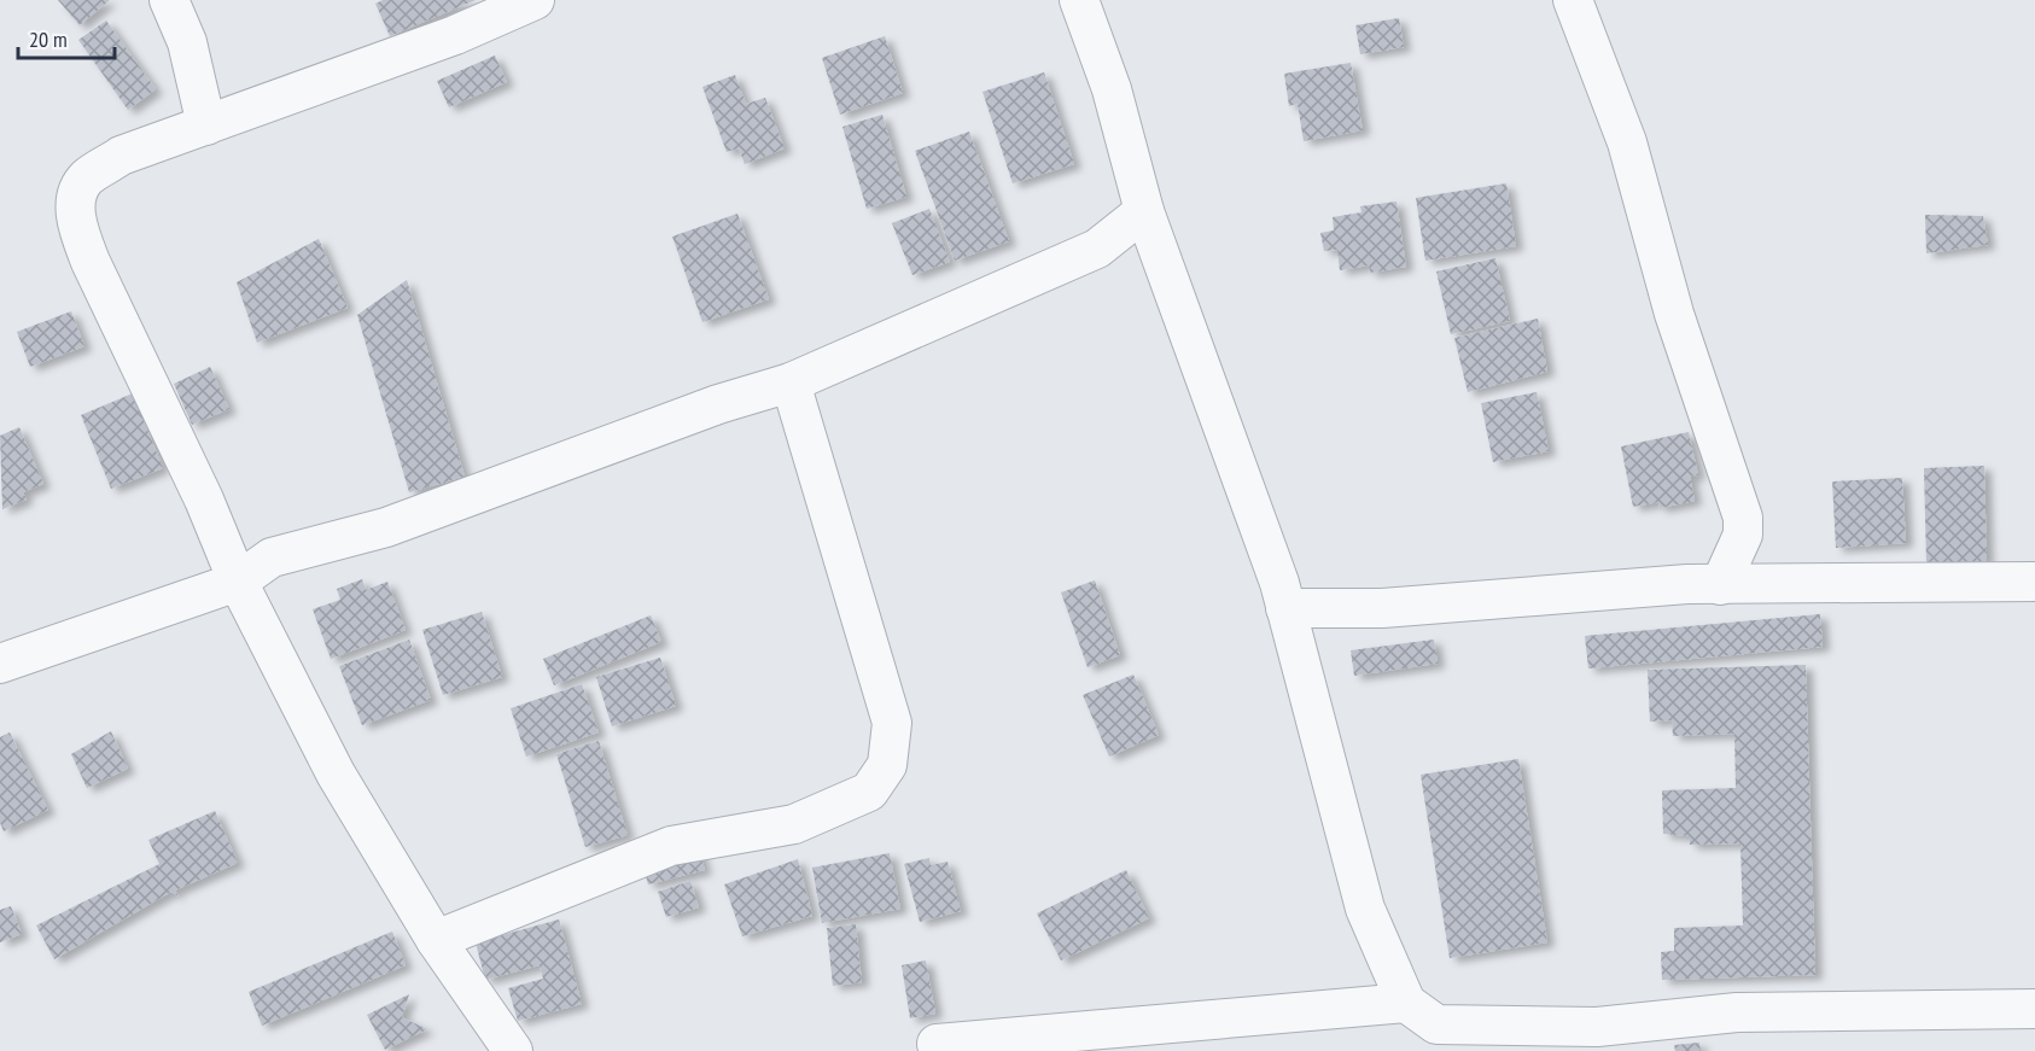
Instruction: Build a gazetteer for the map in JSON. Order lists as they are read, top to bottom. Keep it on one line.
{"scale_bar":"20 m"}
